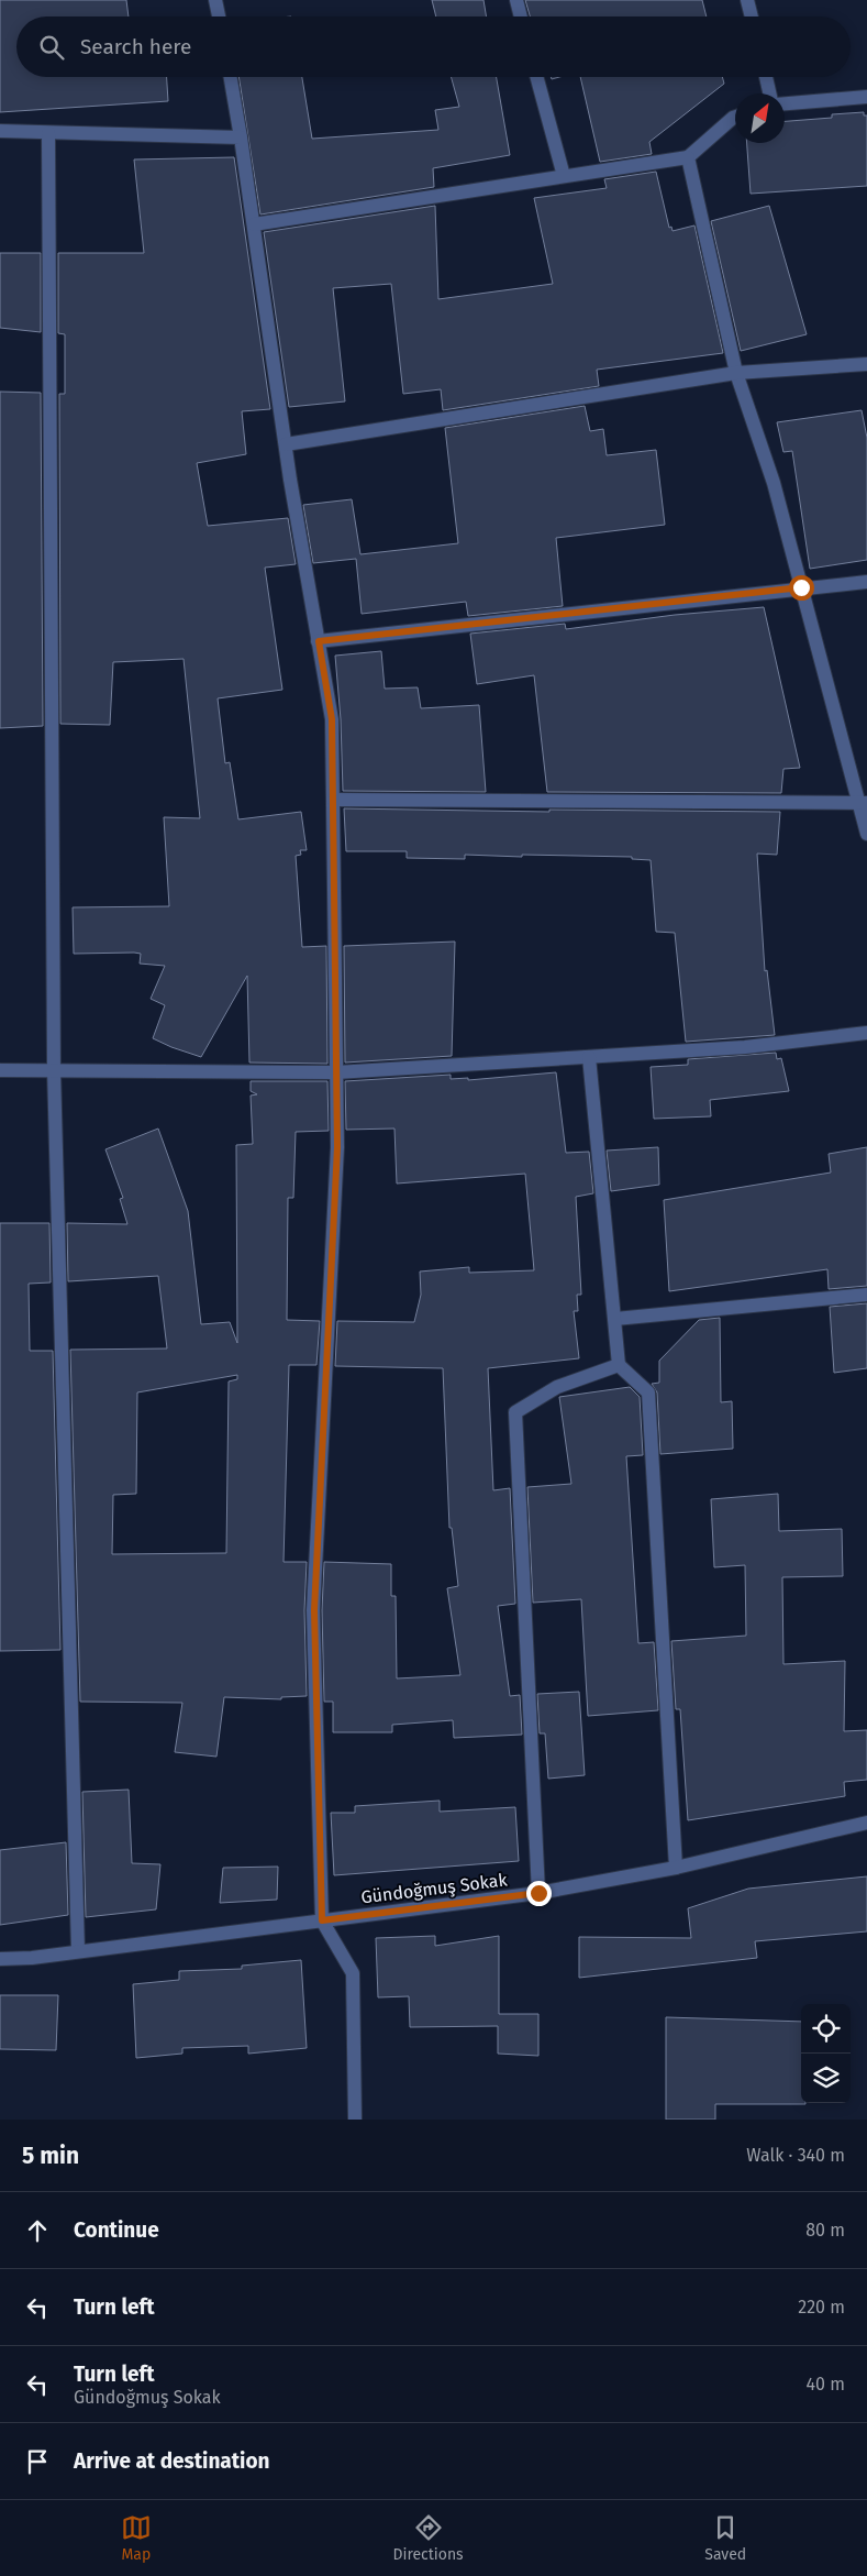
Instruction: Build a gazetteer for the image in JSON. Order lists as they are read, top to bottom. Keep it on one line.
{"streets":{"street":["Gündoğmuş Sokak"]},"north":"top right","page":{"search":"Search here","heading":["5 min","Walk · 340 m"],"list":[["Continue","80 m"],["Turn left","220 m"],["Turn left","Gündoğmuş Sokak","40 m"],"Arrive at destination"],"nav":["Map","Directions","Saved"]}}
